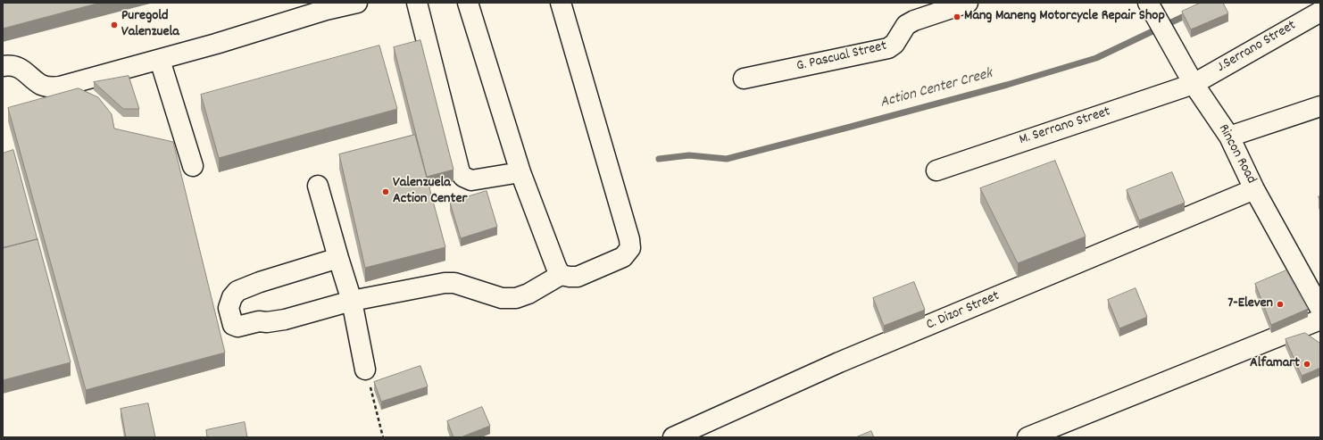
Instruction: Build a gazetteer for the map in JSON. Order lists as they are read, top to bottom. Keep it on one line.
{"streets":{"street":["J.Serrano Street","G. Pascual Street","M. Serrano Street","Rincon Road","C. Dizor Street"]},"crossings":[["J.Serrano Street","M. Serrano Street"],["J.Serrano Street","Rincon Road"],["M. Serrano Street","Rincon Road"],["Rincon Road","C. Dizor Street"]],"water":["Action Center Creek"],"places":["Mang Maneng Motorcycle Repair Shop","Puregold Valenzuela","Valenzuela Action Center","7-Eleven","Alfamart"]}
